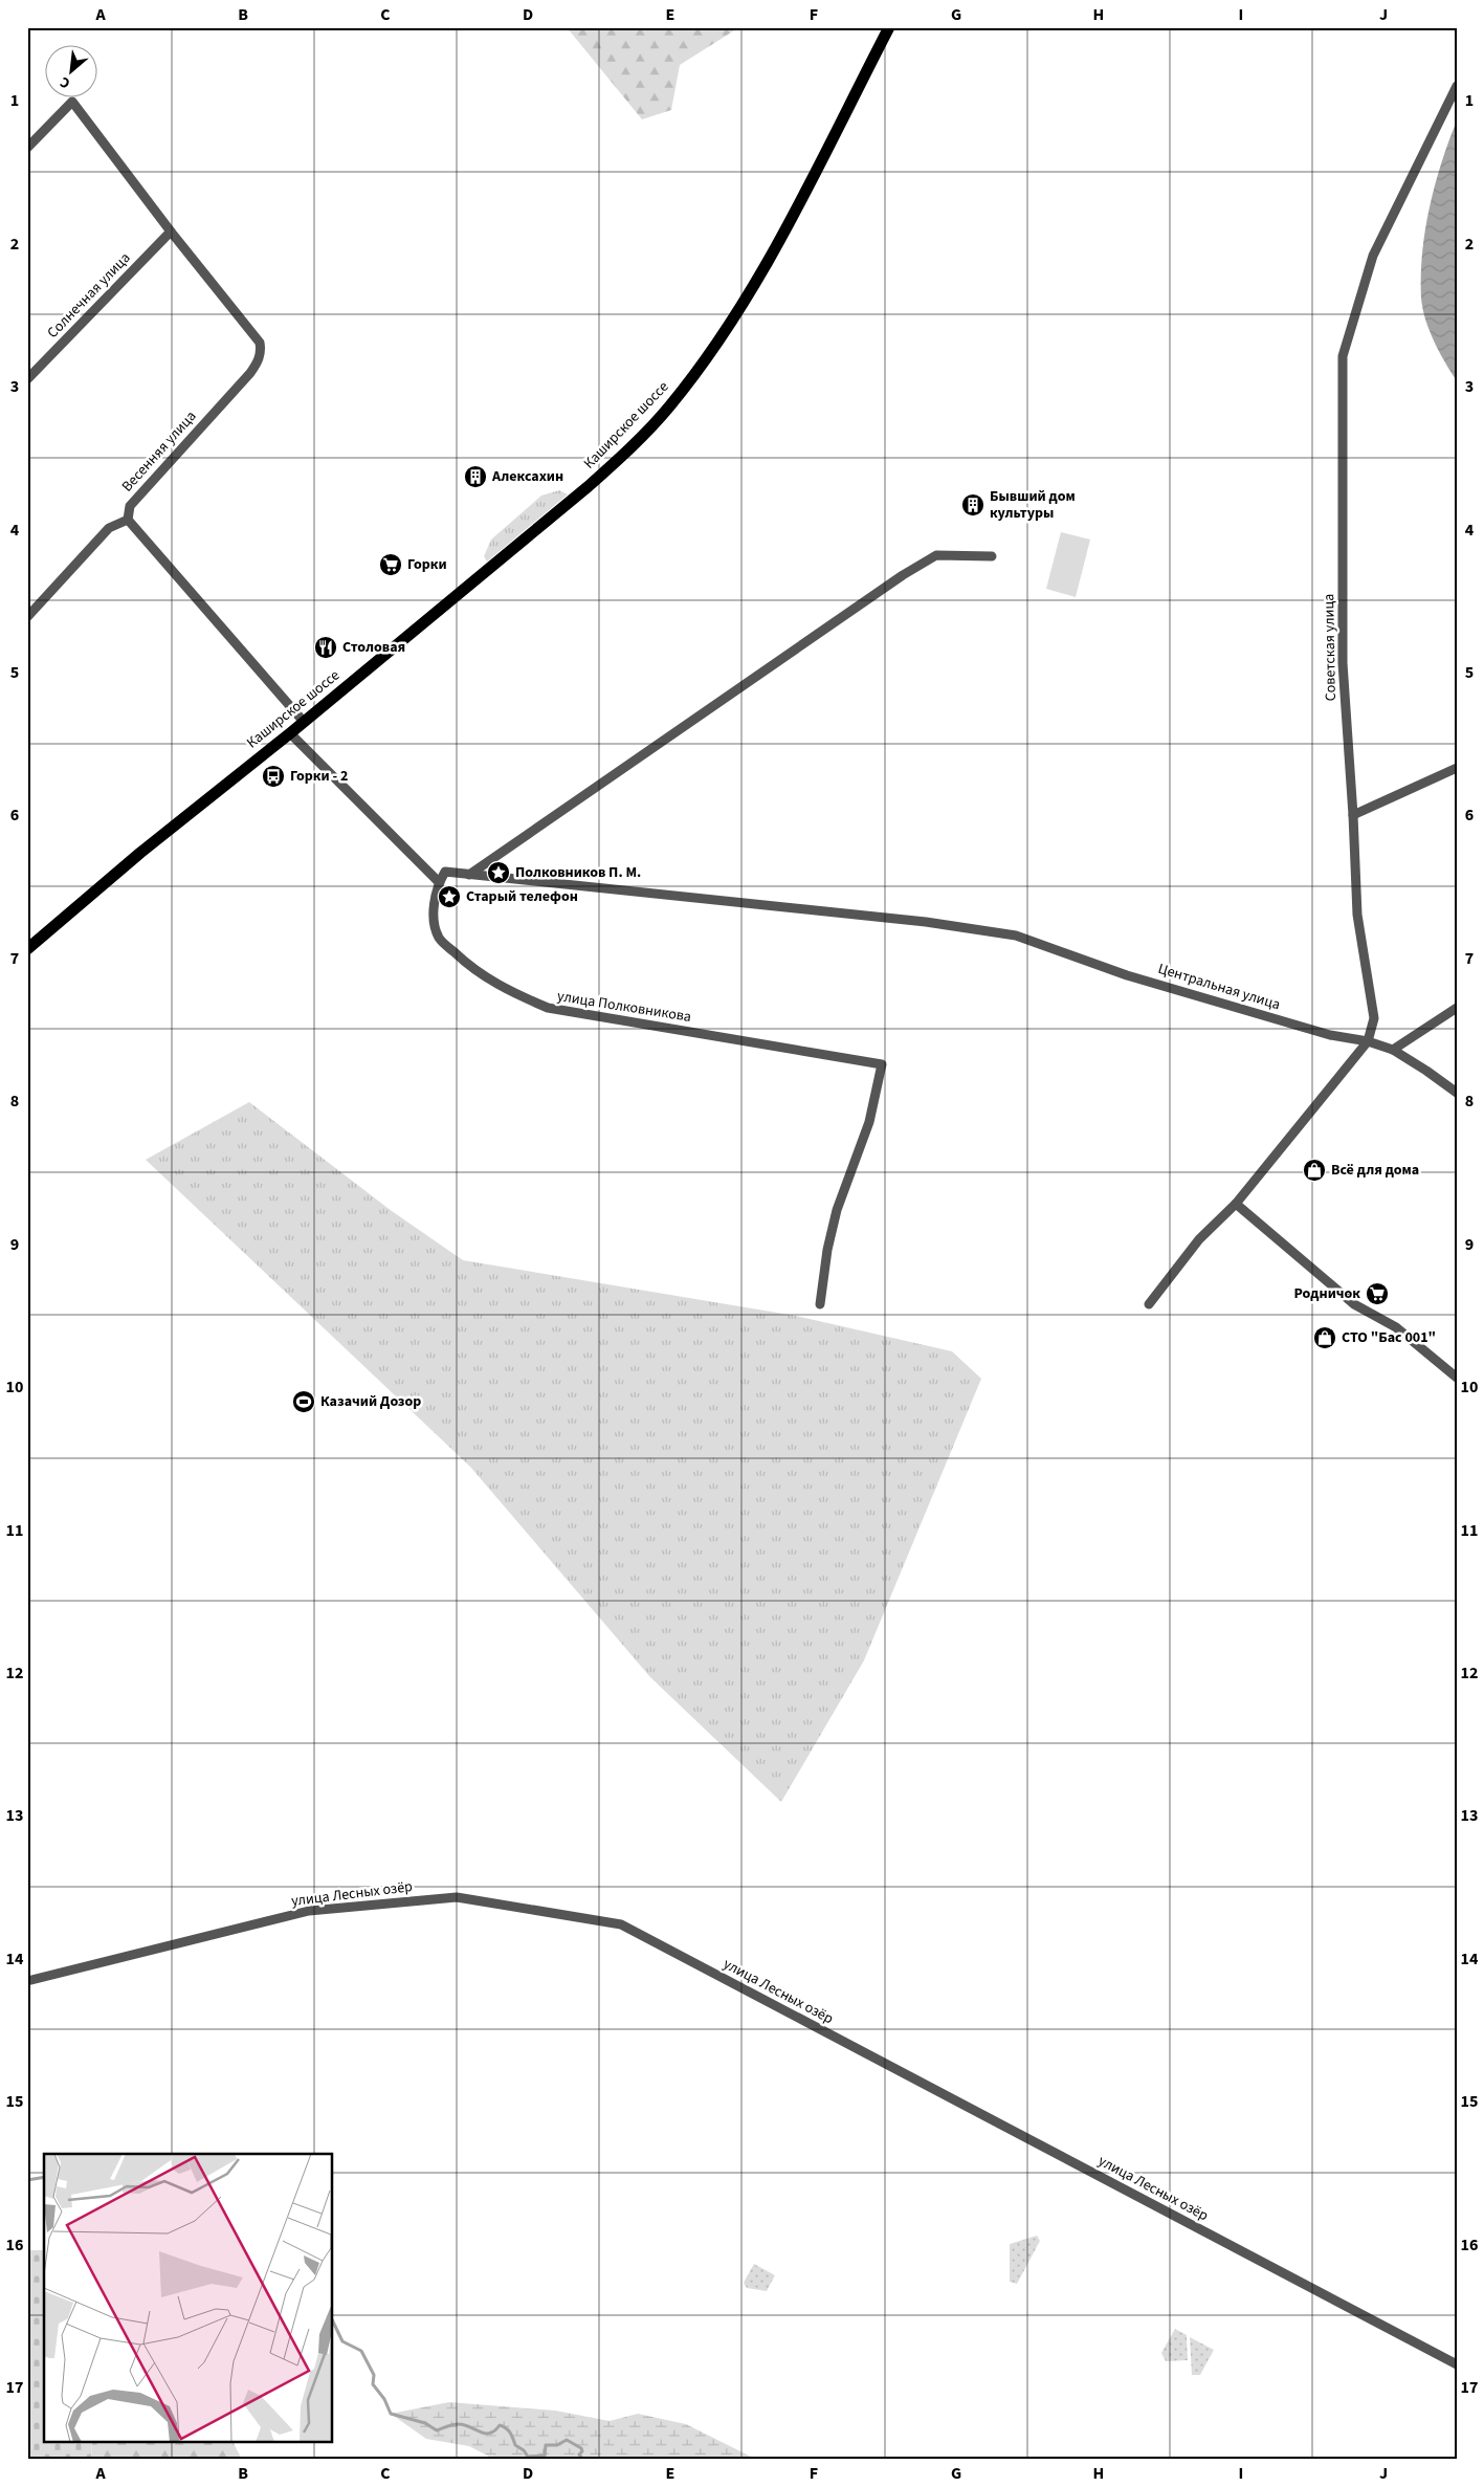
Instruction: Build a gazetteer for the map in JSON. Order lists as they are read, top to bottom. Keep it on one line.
{"streets":{"main road":["Каширское шоссе"],"street":["Солнечная улица","Весенняя улица","Советская улица","Центральная улица","улица Полковникова","улица Лесных озёр"]},"crossings":[["Солнечная улица","Весенняя улица"],["Советская улица","Центральная улица"]],"places":{"building":["Алексахин","Бывший дом культуры"],"supermarket":["Горки","Родничок"],"restaurant":["Столовая"],"bus stop":["Горки - 2"],"place":["Полковников П. М.","Старый телефон"],"shop":["Всё для дома","СТО \"Бас 001\""],"sports":["Казачий Дозор"]},"north":"bottom left","grid":{"columns":["A","B","C","D","E","F","G","H","I","J"],"rows":["1","2","3","4","5","6","7","8","9","10","11","12","13","14","15","16","17"]}}
